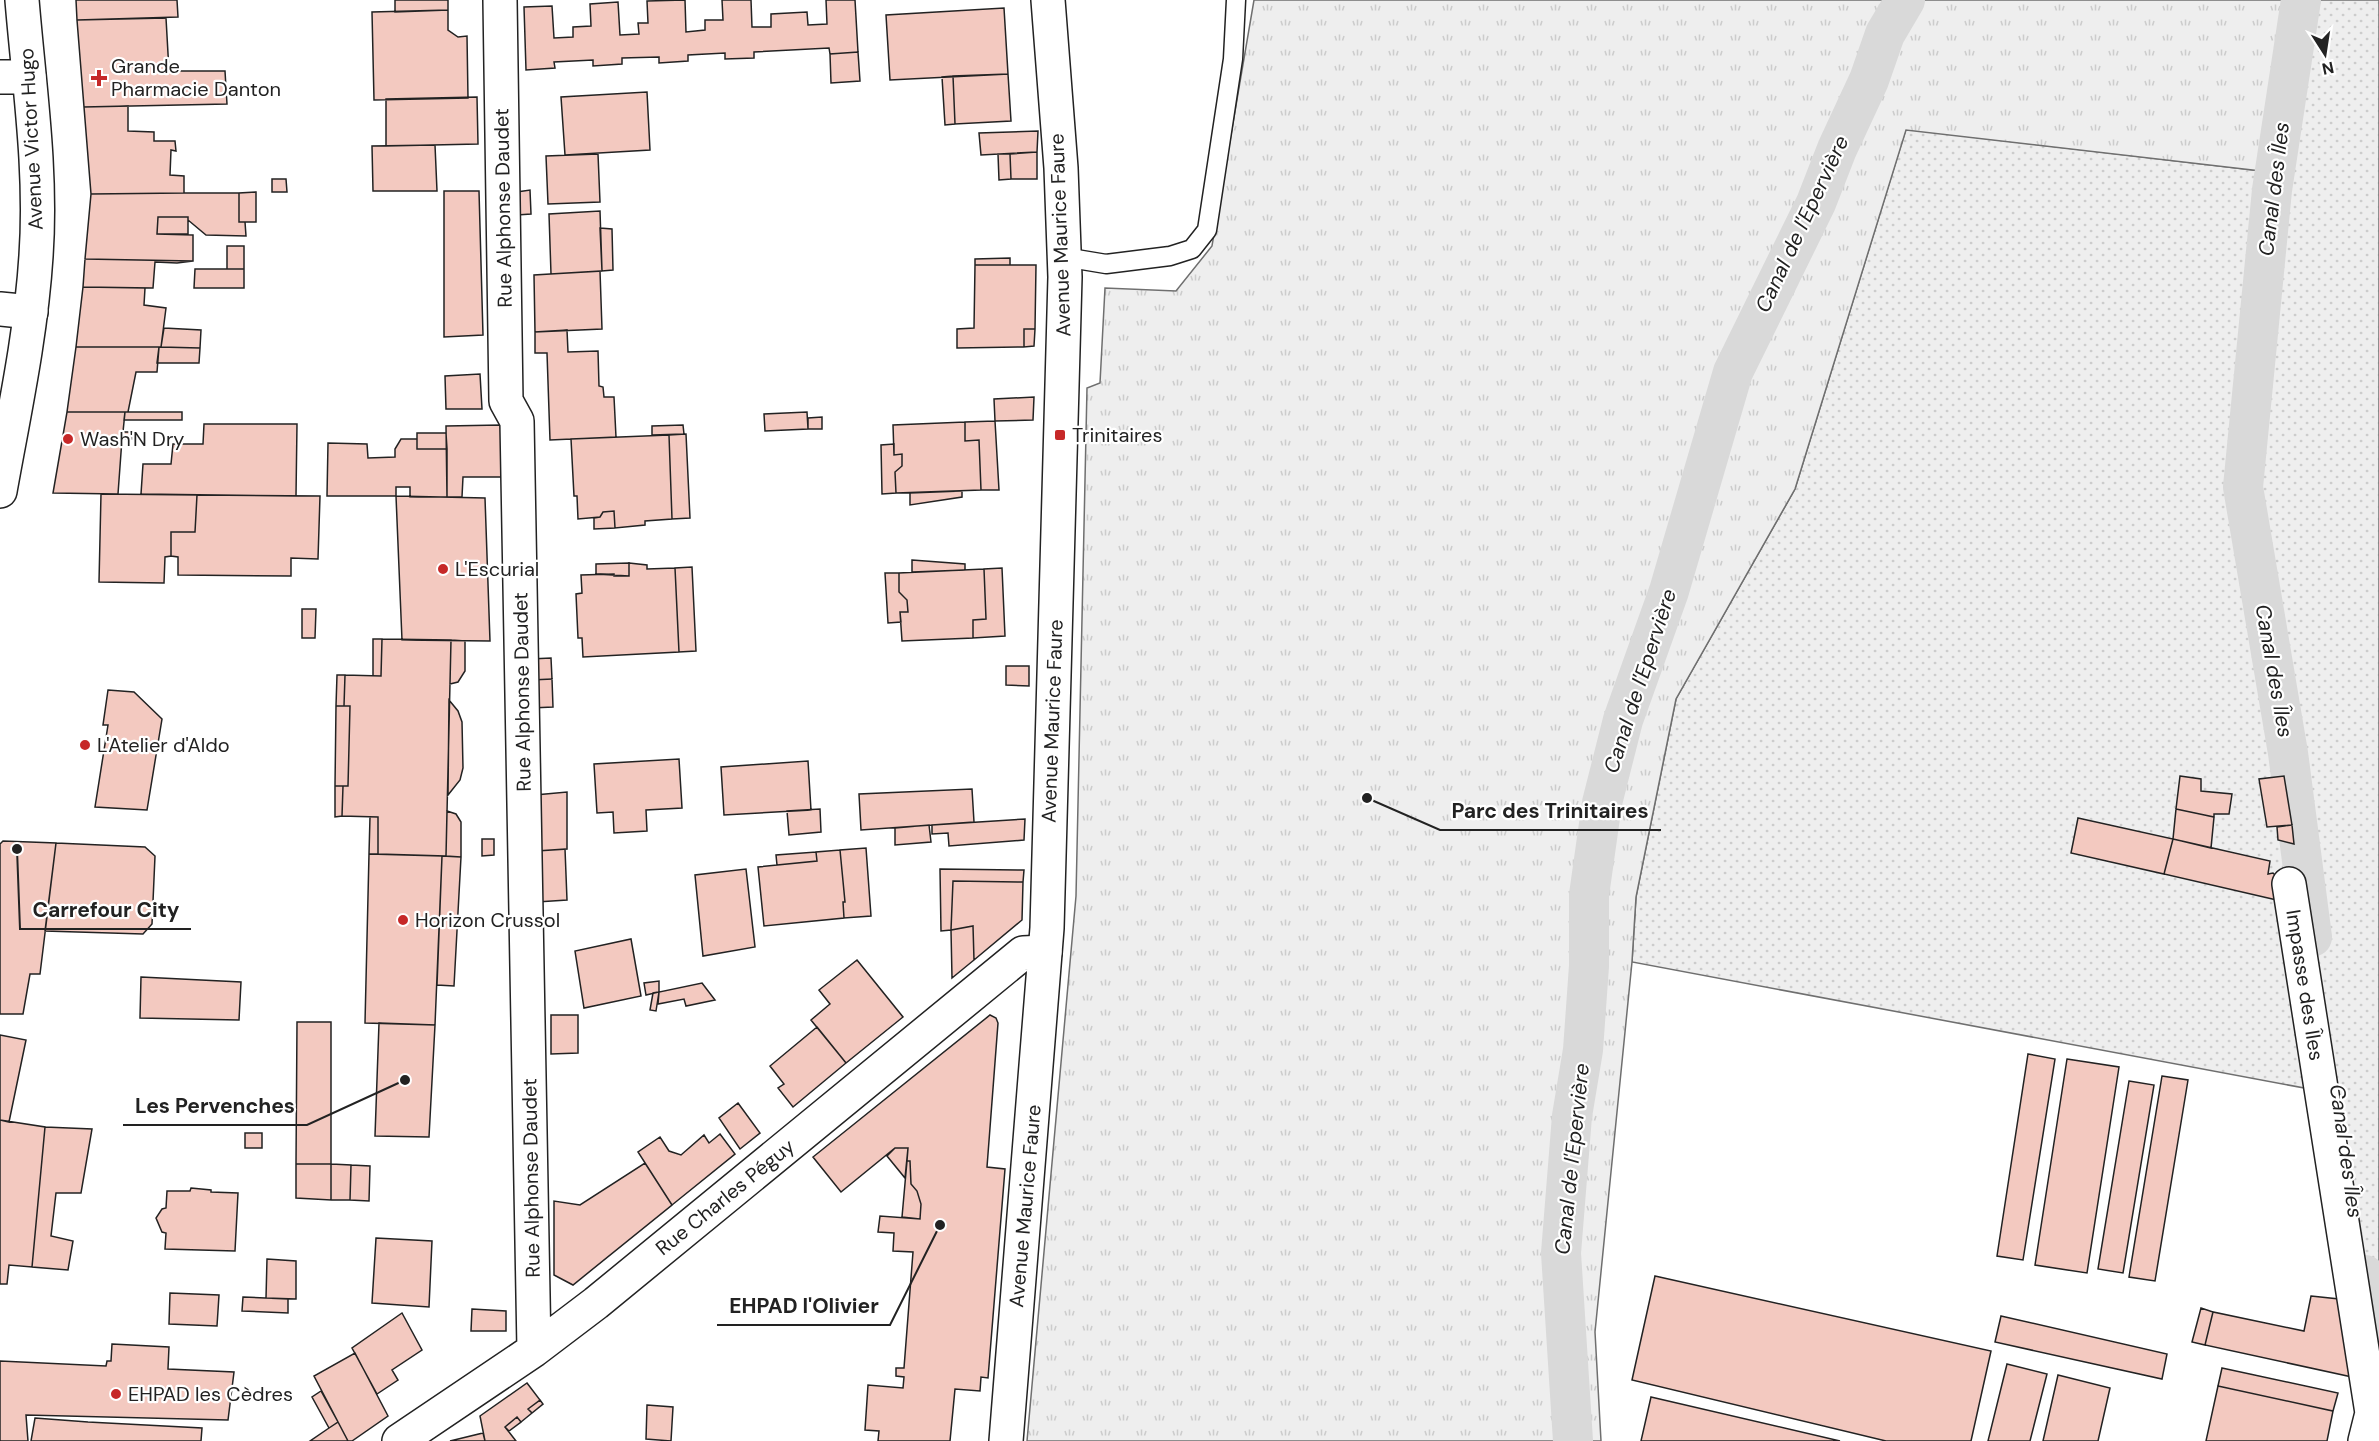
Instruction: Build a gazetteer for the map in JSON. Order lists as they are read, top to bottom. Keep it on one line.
{"streets":{"street":["Avenue Victor Hugo","Rue Alphonse Daudet","Avenue Maurice Faure","Impasse des Îles","Rue Charles Péguy"]},"crossings":[["Rue Alphonse Daudet","Rue Charles Péguy"],["Avenue Maurice Faure","Rue Charles Péguy"]],"water":["Canal des Îles","Canal de l'Epervière"],"places":{"health":["Grande Pharmacie Danton"],"transit":["Trinitaires"],"other":["Wash'N Dry","L'Escurial","L'Atelier d'Aldo","Parc des Trinitaires","Carrefour City","Horizon Crussol","Les Pervenches","EHPAD l'Olivier","EHPAD les Cèdres"]},"north":"bottom"}
